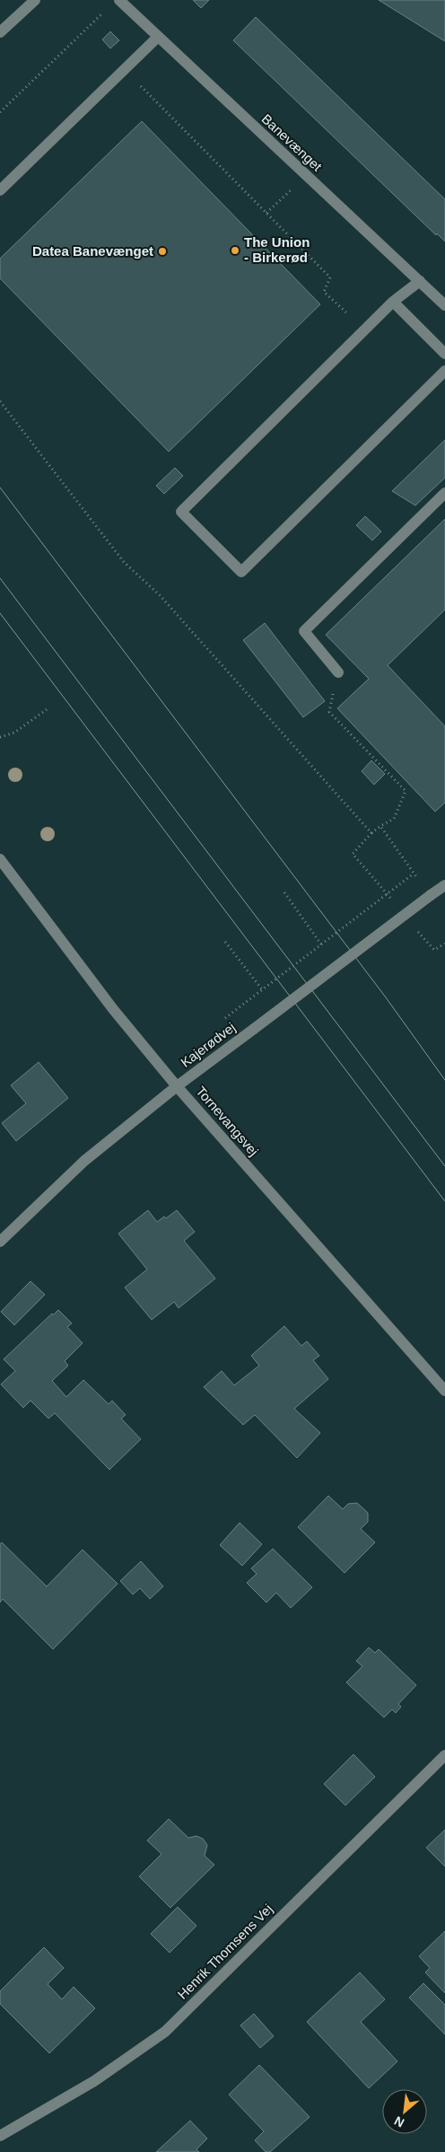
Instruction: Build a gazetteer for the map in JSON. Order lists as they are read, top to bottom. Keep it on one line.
{"streets":{"street":["Banevænget","Kajerødvej","Tornevangsvej","Henrik Thomsens Vej"]},"crossings":[["Kajerødvej","Tornevangsvej"]],"places":["The Union - Birkerød","Datea Banevænget"],"north":"bottom left"}
